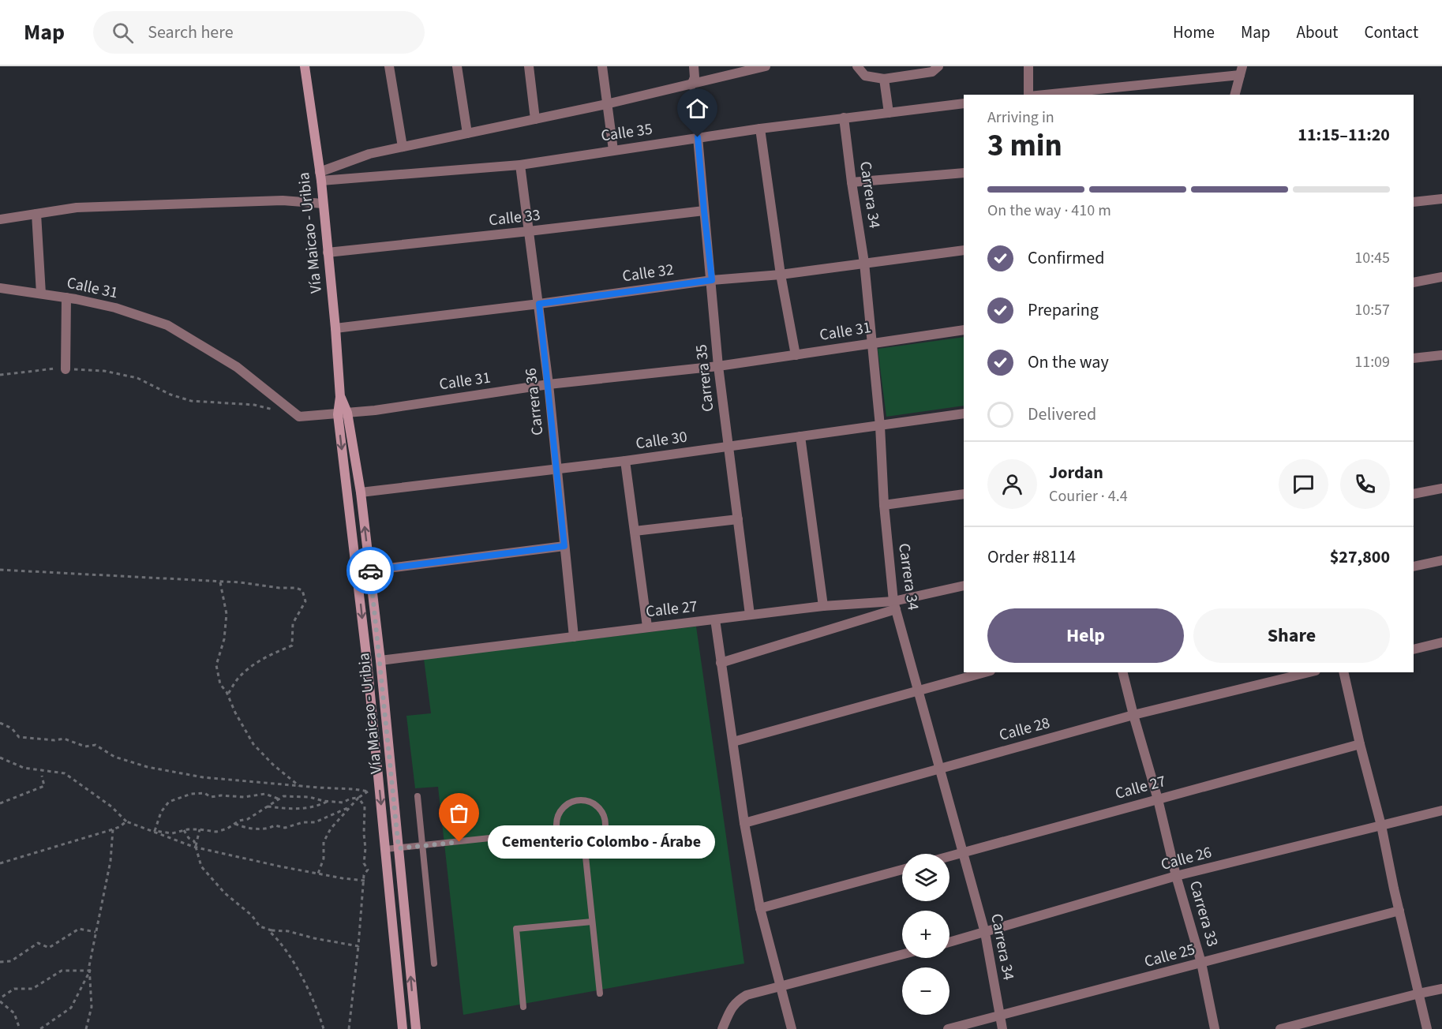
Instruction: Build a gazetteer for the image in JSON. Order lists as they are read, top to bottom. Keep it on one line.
{"streets":{"street":["Calle 35","Carrera 34","Calle 33","Vía Maicao - Uribia","Calle 32","Calle 31","Carrera 35","Carrera 36","Calle 30","Calle 27","Calle 28","Calle 26","Carrera 33","Calle 25"]},"crossings":[["Calle 35","Carrera 34"],["Calle 35","Vía Maicao - Uribia"],["Calle 35","Carrera 35"],["Calle 35","Carrera 36"],["Carrera 34","Calle 32"],["Carrera 34","Calle 31"],["Carrera 34","Calle 30"],["Carrera 34","Calle 27"],["Carrera 34","Calle 28"],["Carrera 34","Calle 26"],["Carrera 34","Calle 25"],["Calle 33","Vía Maicao - Uribia"],["Calle 33","Carrera 35"],["Calle 33","Carrera 36"],["Vía Maicao - Uribia","Calle 32"],["Vía Maicao - Uribia","Calle 31"],["Vía Maicao - Uribia","Calle 30"],["Vía Maicao - Uribia","Calle 27"],["Calle 32","Carrera 35"],["Calle 32","Carrera 36"],["Calle 31","Carrera 35"],["Calle 31","Carrera 36"],["Carrera 35","Calle 30"],["Carrera 35","Calle 27"],["Carrera 36","Calle 30"],["Carrera 36","Calle 27"],["Calle 27","Carrera 33"],["Calle 28","Carrera 33"],["Calle 26","Carrera 33"],["Carrera 33","Calle 25"]],"places":["Cementerio Colombo - Árabe"],"page":{"header":"Map","search":"Search here","nav":["Home","Map","About","Contact"],"heading":["3 min","Arriving in","11:15–11:20"],"panel":["Jordan","Courier · 4.4","Order #8114","$27,800"],"bar":"On the way · 410 m","list":[["Confirmed","10:45"],["Preparing","10:57"],["On the way","11:09"],"Delivered"],"buttons":["Help","Share"],"bubble":"Cementerio Colombo - Árabe","map_buttons":["+","−"]}}
